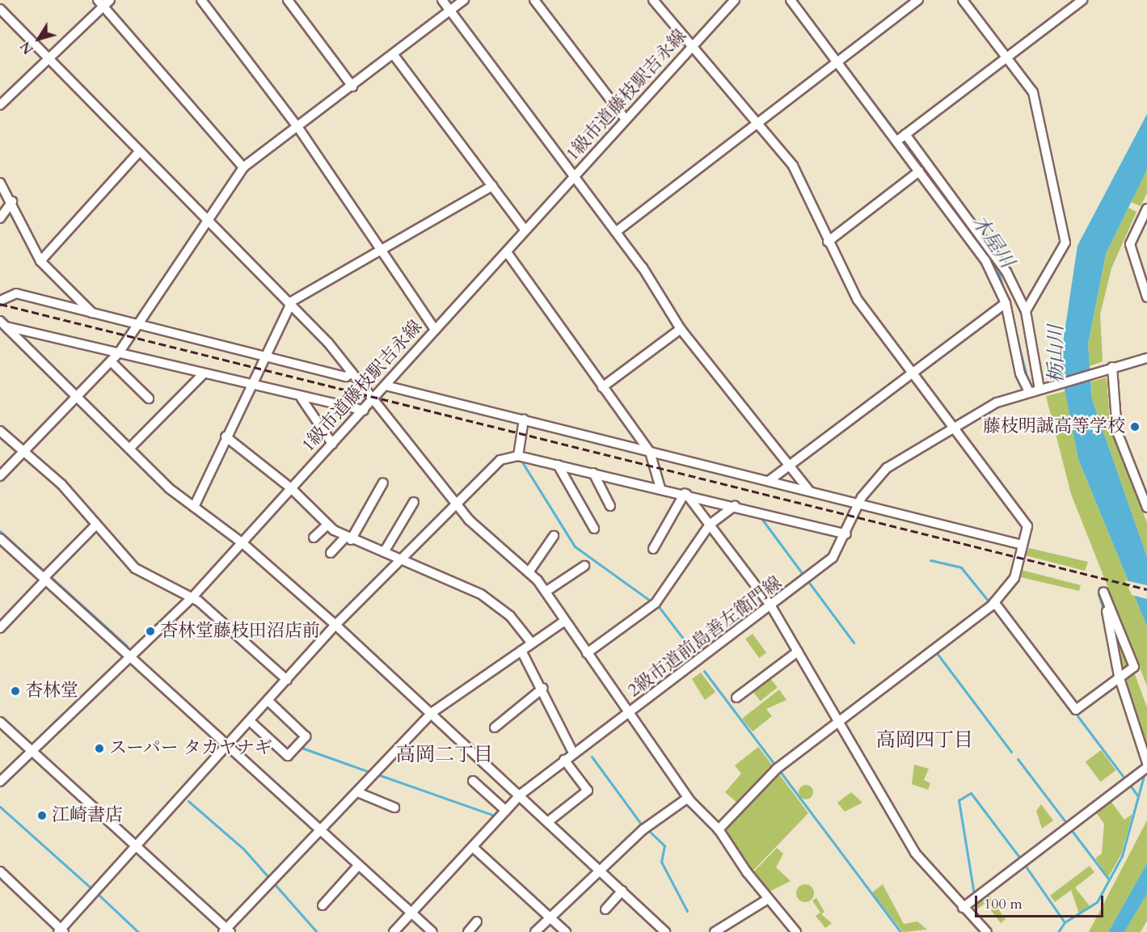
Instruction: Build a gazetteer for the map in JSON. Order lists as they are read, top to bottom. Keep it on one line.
{"streets":{"street":["1級市道藤枝駅吉永線","2級市道前島善左衛門線"]},"districts":["高岡四丁目","高岡二丁目"],"water":["木屋川","栃山川"],"places":["藤枝明誠高等学校","杏林堂藤枝田沼店前","杏林堂","スーパー タカヤナギ","江崎書店"],"scale_bar":"100 m","north":"bottom left"}
